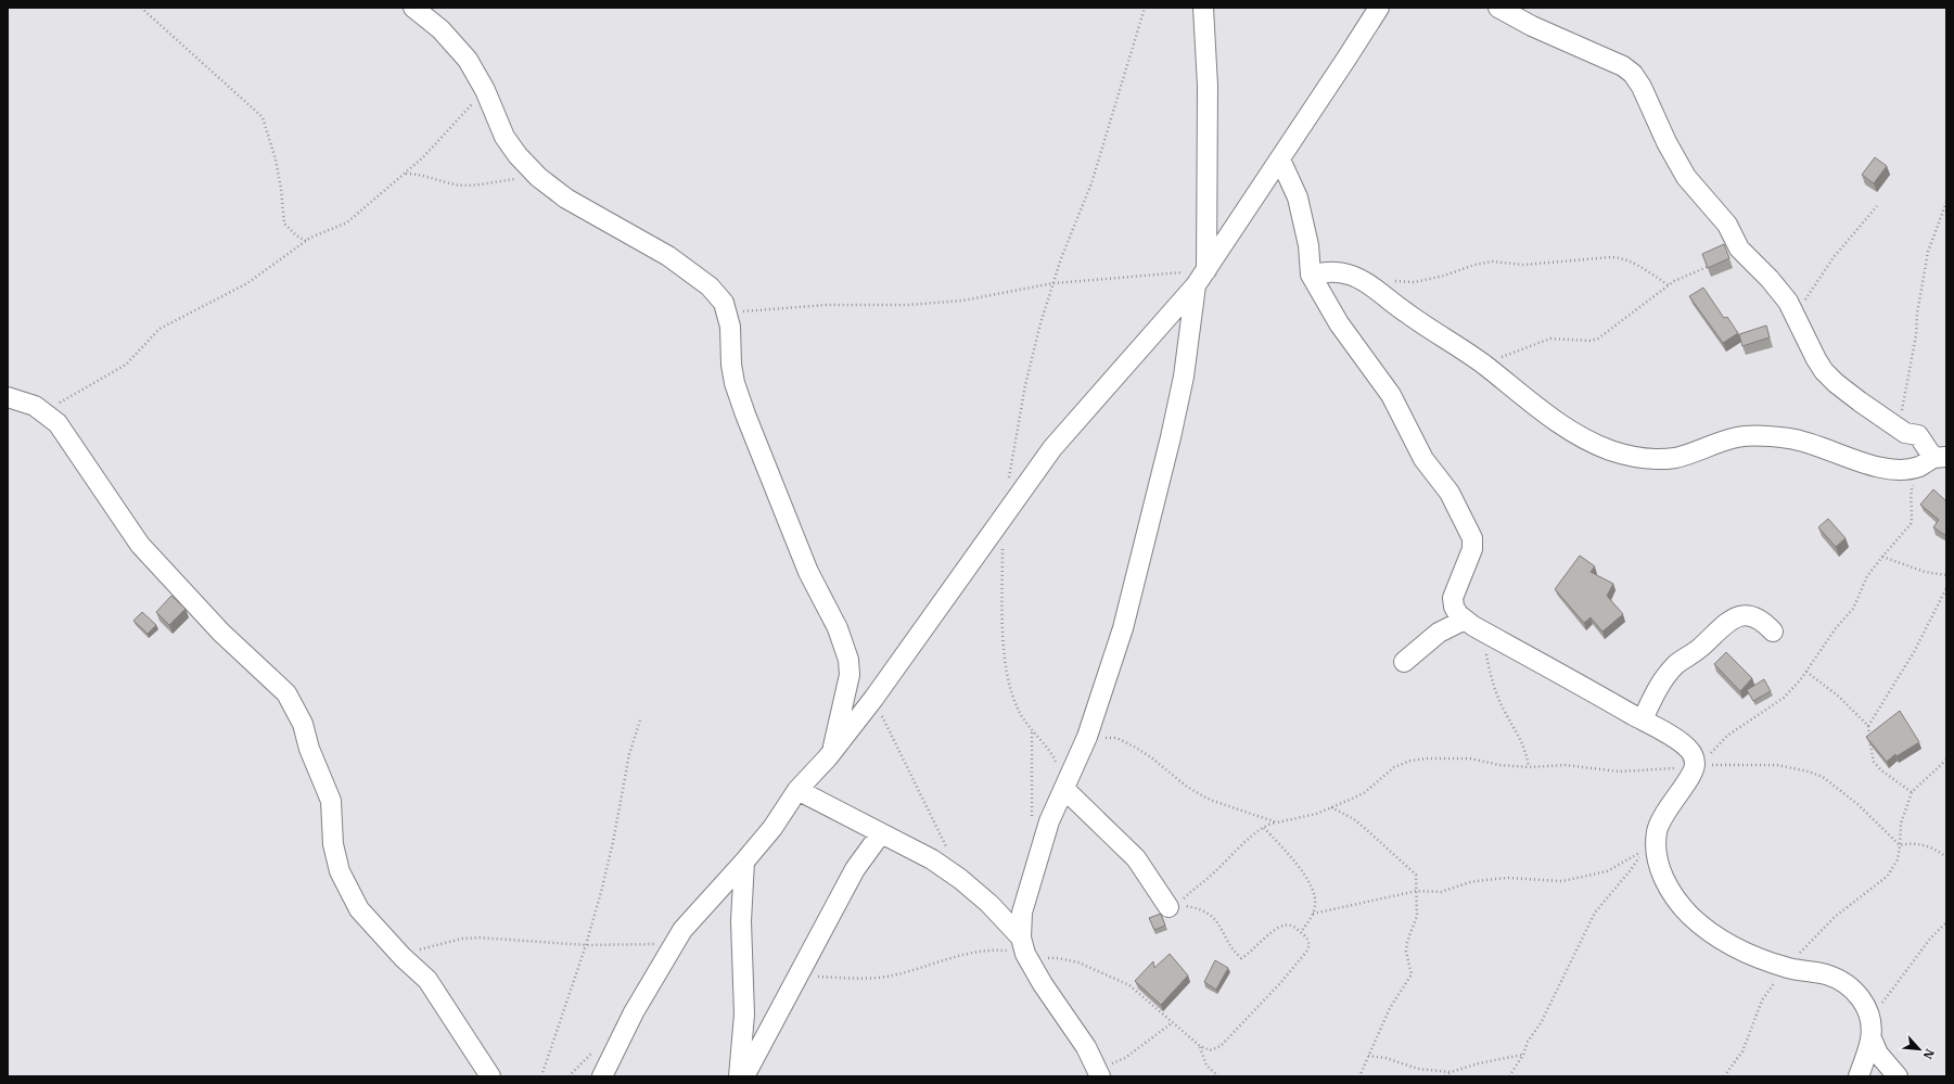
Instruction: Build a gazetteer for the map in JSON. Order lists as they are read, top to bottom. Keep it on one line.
{"north":"bottom right"}
